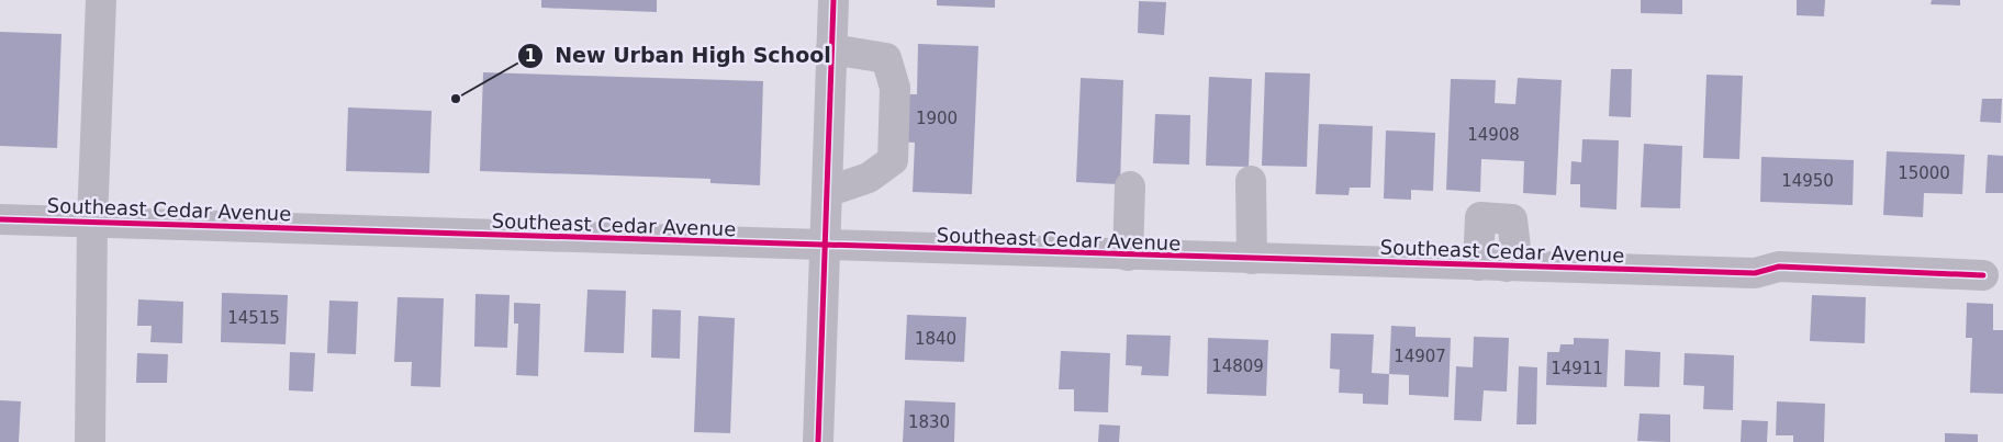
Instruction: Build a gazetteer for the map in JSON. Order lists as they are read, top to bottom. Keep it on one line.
{"streets":{"street":["Southeast Cedar Avenue"]},"places":["New Urban High School"],"house_numbers":["1900","14908","15000","14950","14515","1840","14907","14809","14911","1830"]}
